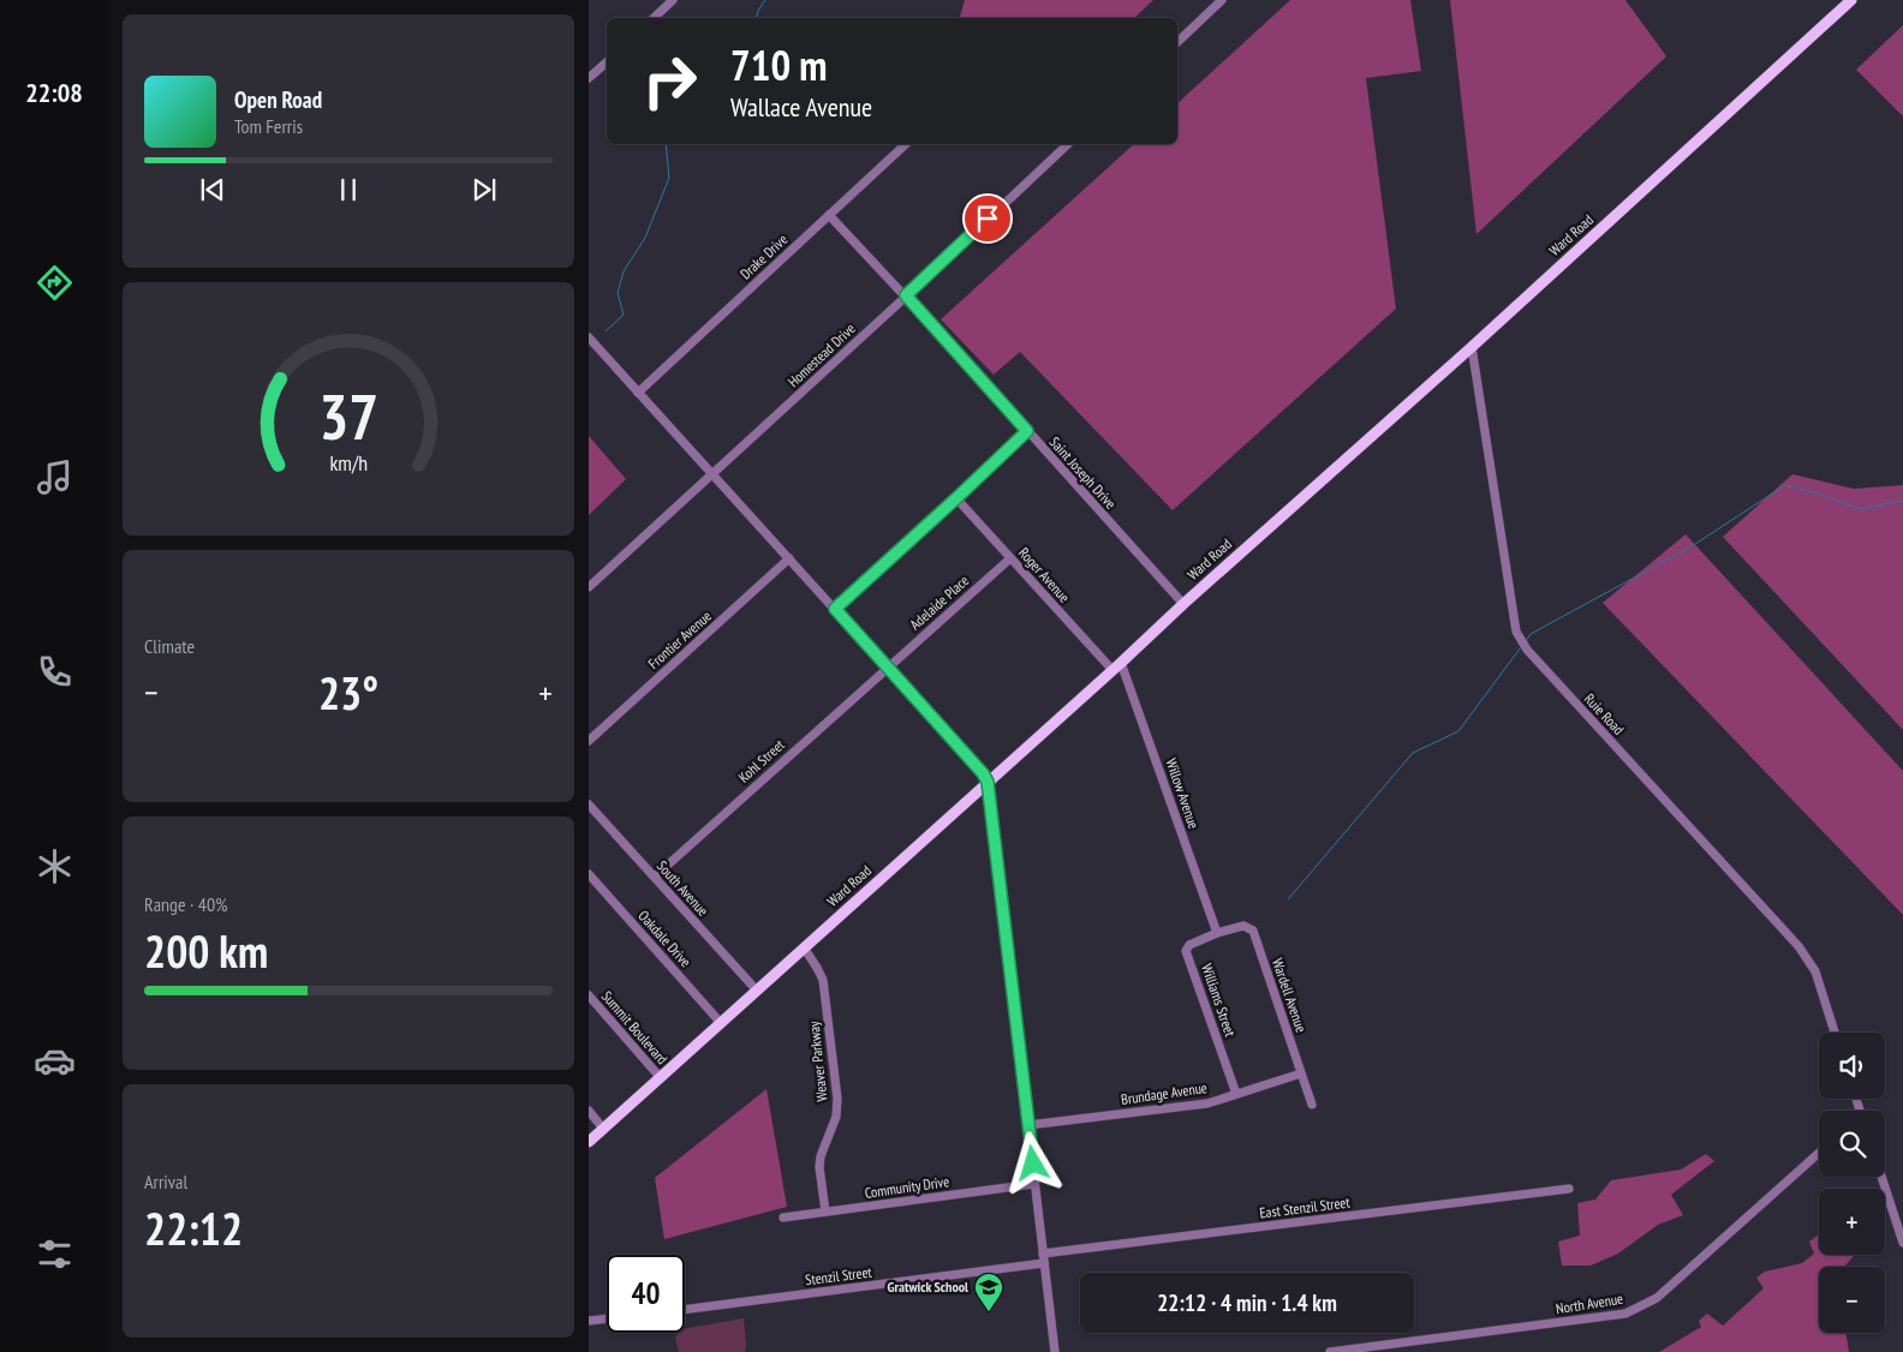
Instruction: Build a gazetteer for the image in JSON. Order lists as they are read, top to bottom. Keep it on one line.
{"streets":{"main road":["Ward Road"],"street":["Drake Drive","Homestead Drive","Saint Joseph Drive","Roger Avenue","Adelaide Place","Frontier Avenue","Ruie Road","Kohl Street","Willow Avenue","South Avenue","Oakdale Drive","Wardell Avenue","Williams Street","Summit Boulevard","Weaver Parkway","Brundage Avenue","Community Drive","East Stenzil Street","Stenzil Street","North Avenue"]},"crossings":[["Ward Road","Saint Joseph Drive"],["Ward Road","Roger Avenue"],["Ward Road","Ruie Road"],["Ward Road","Willow Avenue"],["Ward Road","South Avenue"],["Ward Road","Oakdale Drive"],["Ward Road","Summit Boulevard"],["Ward Road","Weaver Parkway"],["Drake Drive","Saint Joseph Drive"],["Homestead Drive","Saint Joseph Drive"],["Roger Avenue","Adelaide Place"],["Roger Avenue","Willow Avenue"],["Adelaide Place","Kohl Street"],["Kohl Street","South Avenue"],["Willow Avenue","Wardell Avenue"],["Willow Avenue","Williams Street"],["Wardell Avenue","Williams Street"],["Wardell Avenue","Brundage Avenue"],["Williams Street","Brundage Avenue"],["Weaver Parkway","Community Drive"]],"places":{"school or university":["Gratwick School"]},"page":{"tabs":"22:08","turn":["710 m","Wallace Avenue"],"song":["Open Road","Tom Ferris"],"tile":["Climate",["Range · 40%","200 km"],["Arrival","22:12"]],"heat":["−","23°","+"],"map_buttons":["+","−"],"limit":"40","trip":"22:12 · 4 min · 1.4 km","gauge":["37","km/h"]}}
